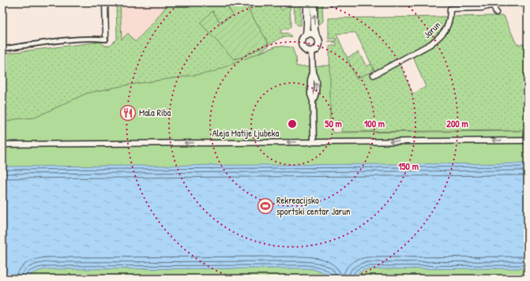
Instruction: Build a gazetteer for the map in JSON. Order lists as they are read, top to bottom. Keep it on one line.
{"streets":{"street":["Jarun","Aleja Matije Ljubeka"]},"one_way":["Aleja Matije Ljubeka"],"places":{"restaurant":["Mala Riba"],"sports":["Rekreacijsko sportski centar Jarun"]},"rings":["50 m","100 m","200 m","150 m"]}
